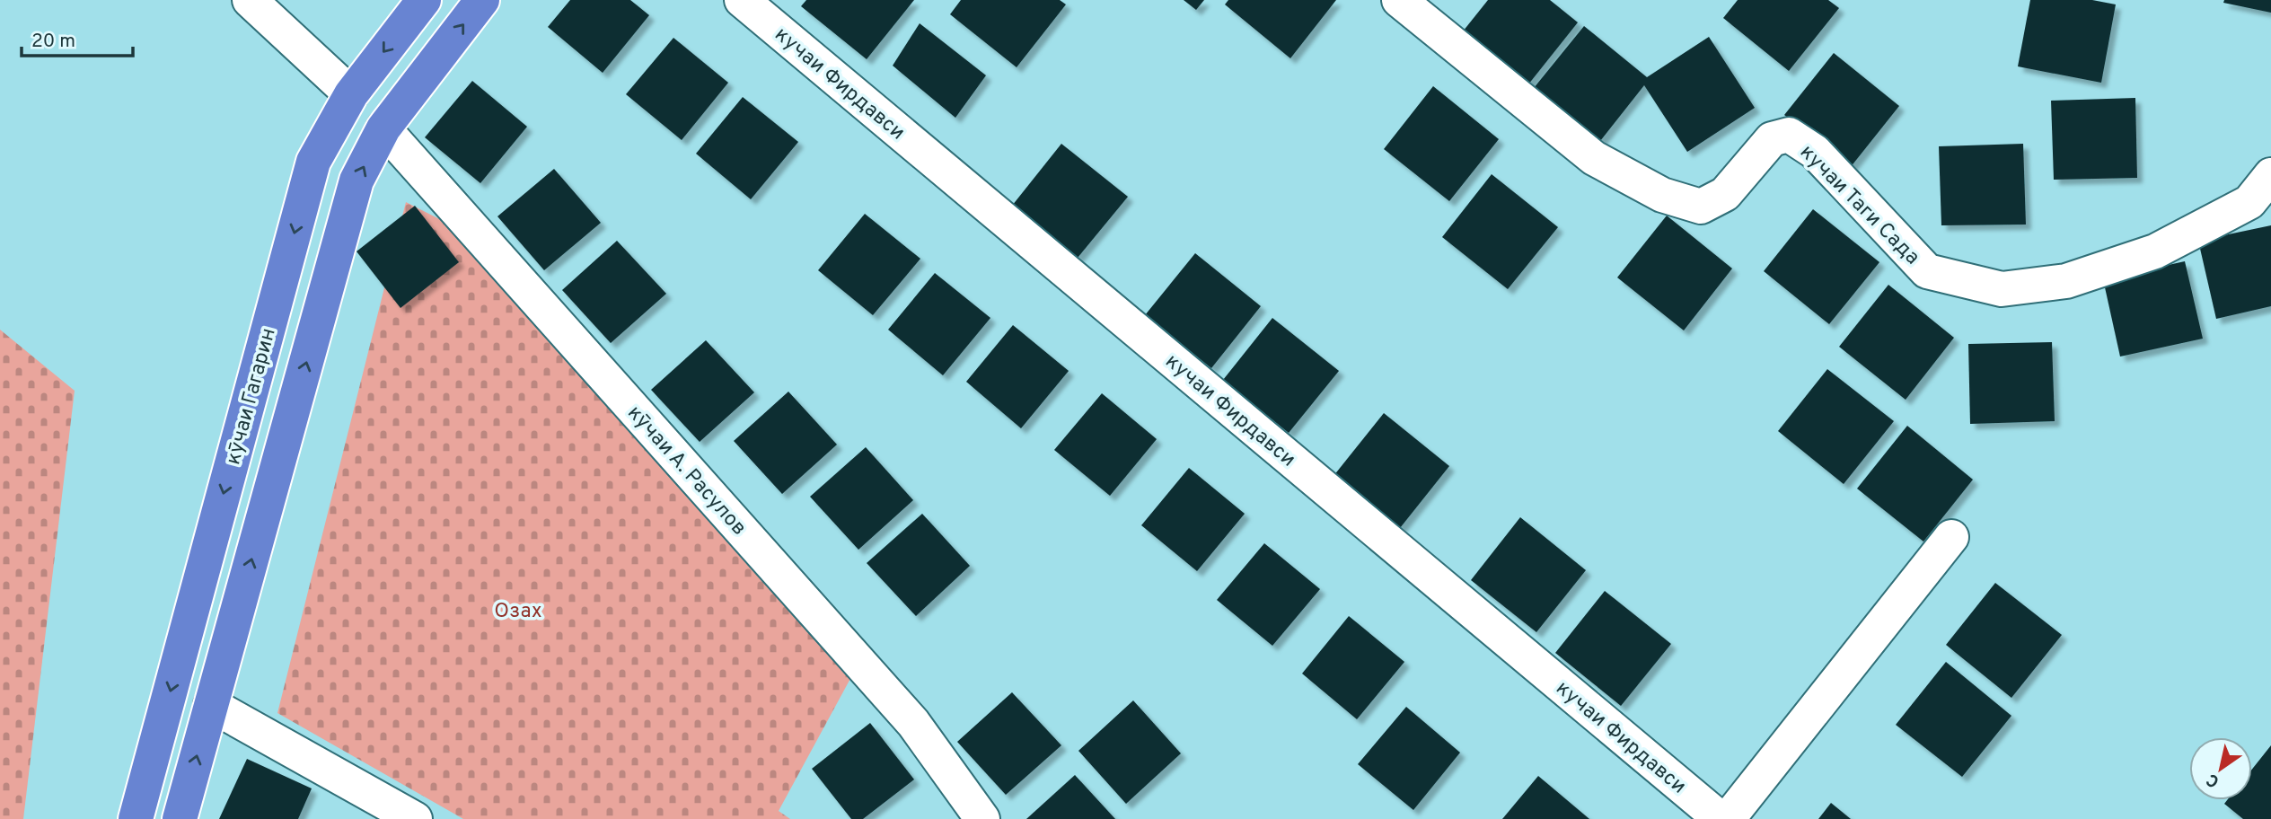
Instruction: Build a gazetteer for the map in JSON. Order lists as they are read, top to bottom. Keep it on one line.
{"streets":{"highway":["кӯчаи Гагарин"],"street":["кучаи Фирдавси","кучаи Таги Сада","кӯчаи А. Расулов"]},"parks":["Озах"],"scale_bar":"20 m","north":"bottom left"}
